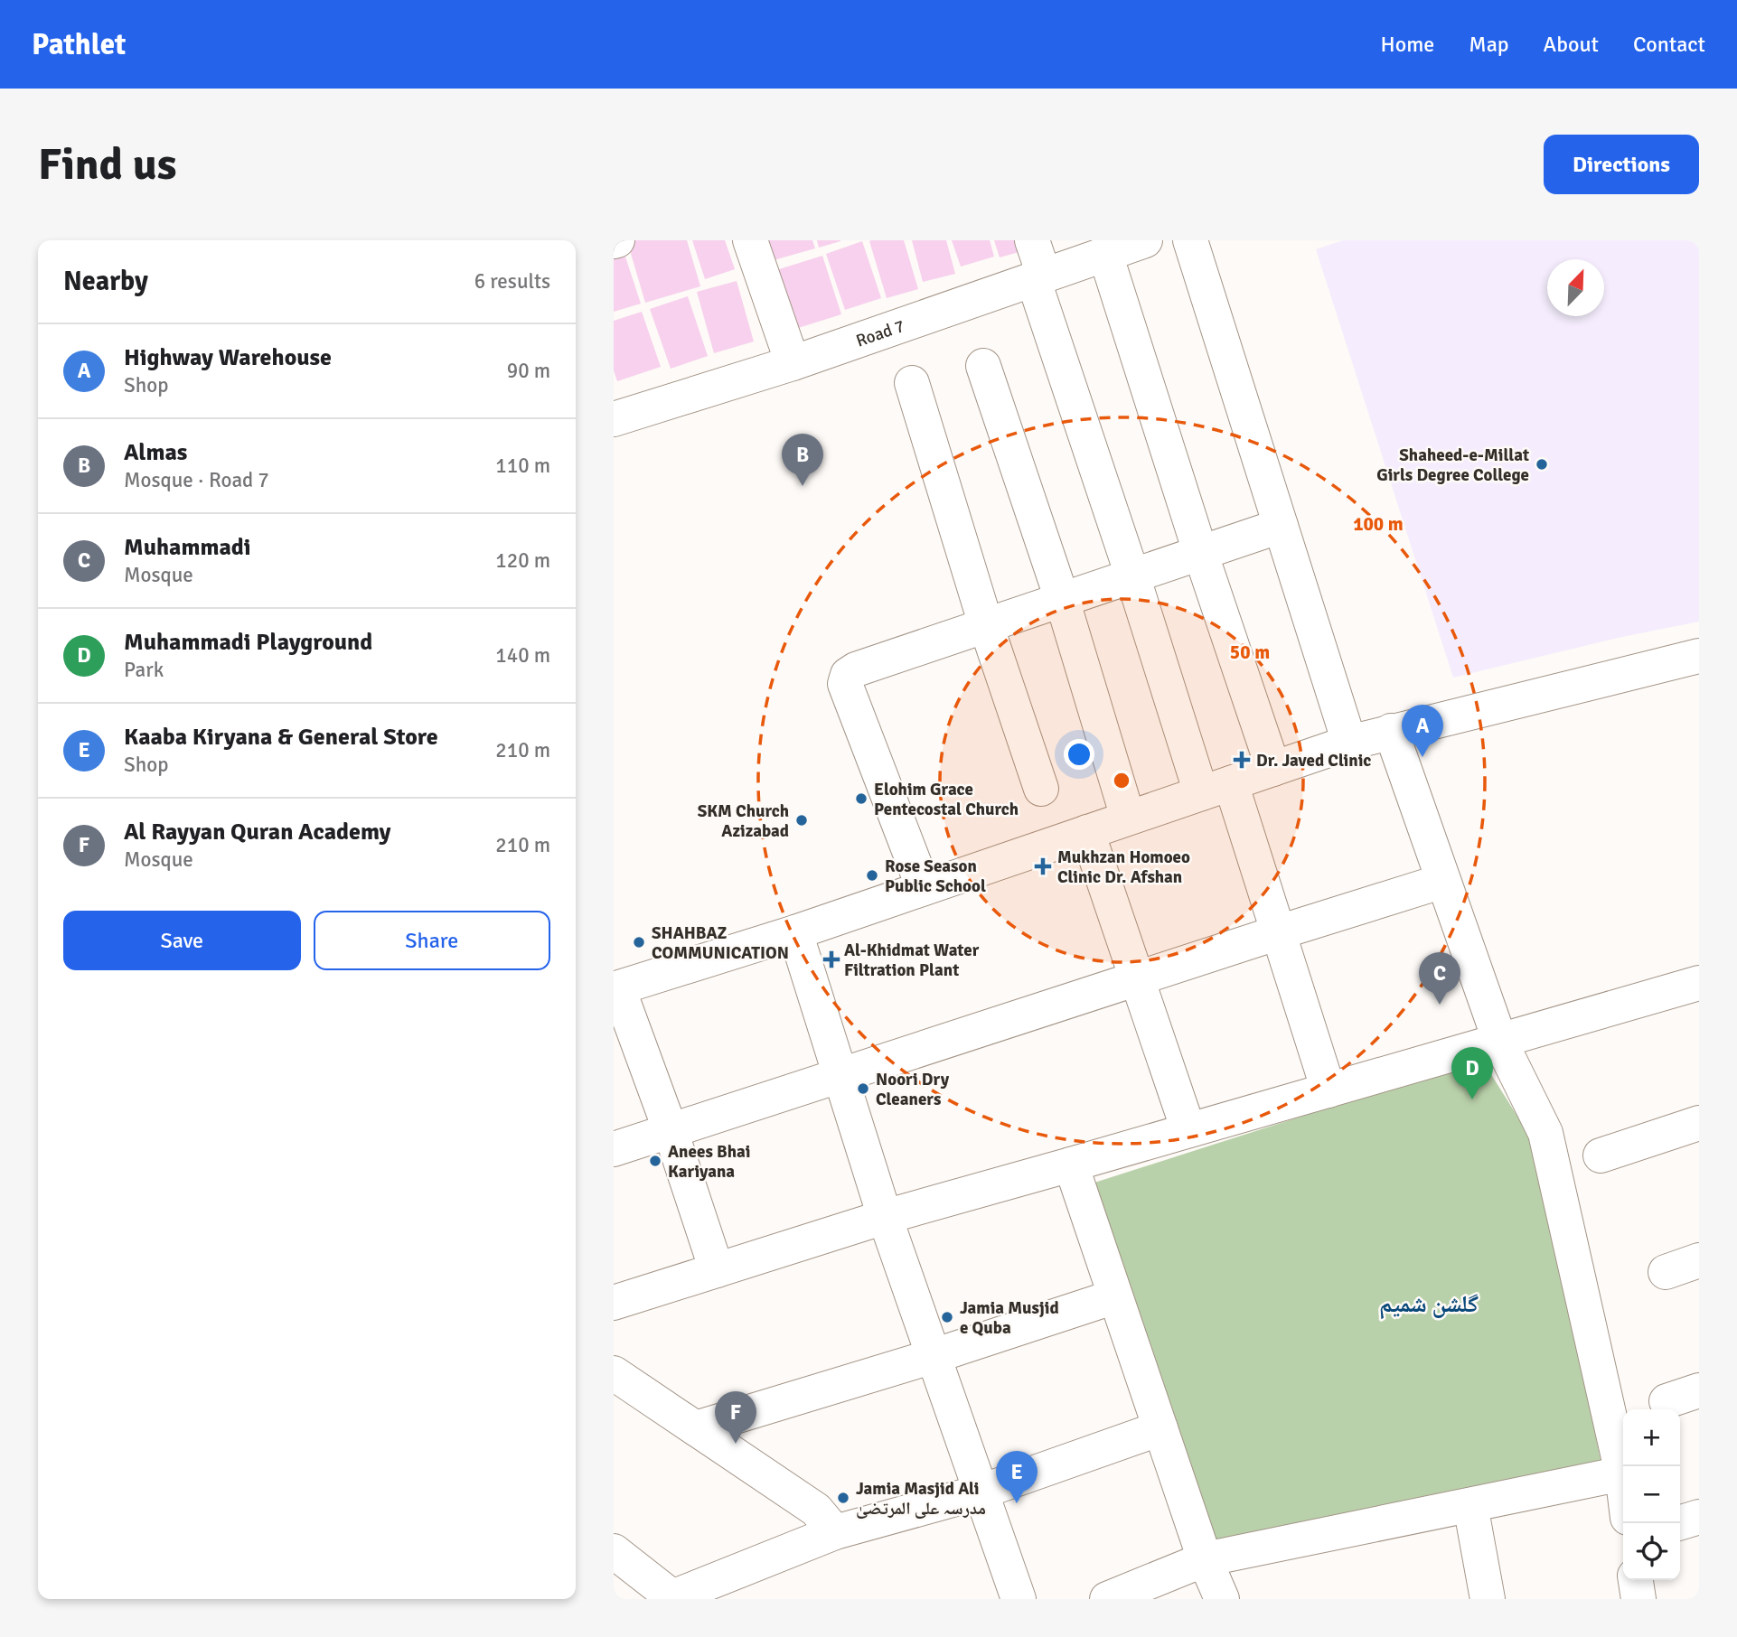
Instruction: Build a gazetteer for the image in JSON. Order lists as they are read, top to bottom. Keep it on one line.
{"streets":{"street":["Road 7"]},"districts":["گلشن شمیم"],"places":{"other":["Shaheed-e-Millat Girls Degree College","Elohim Grace Pentecostal Church","SKM Church Azizabad","Rose Season Public School","SHAHBAZ COMMUNICATION","Noori Dry Cleaners","Anees Bhai Kariyana","Jamia Musjid e Quba","Jamia Masjid Ali مدرسہ علی المرتضیٰ"],"health":["Dr. Javed Clinic","Mukhzan Homoeo Clinic Dr. Afshan","Al-Khidmat Water Filtration Plant"]},"north":"top right","page":{"header":"Pathlet","nav":["Home","Map","About","Contact"],"buttons":["Directions",["Save","Share"]],"title":"Find us","heading":["Nearby","6 results"],"list":[{"mark":"A","name":"Highway Warehouse","note":"Shop","value":"90 m"},{"mark":"B","name":"Almas","note":"Mosque · Road 7","value":"110 m"},{"mark":"C","name":"Muhammadi","note":"Mosque","value":"120 m"},{"mark":"D","name":"Muhammadi Playground","note":"Park","value":"140 m"},{"mark":"E","name":"Kaaba Kiryana & General Store","note":"Shop","value":"210 m"},{"mark":"F","name":"Al Rayyan Quran Academy","note":"Mosque","value":"210 m"}],"pins":["B","A","C","D","F","E"],"map_buttons":["+","−"]},"rings":["100 m","50 m"]}
